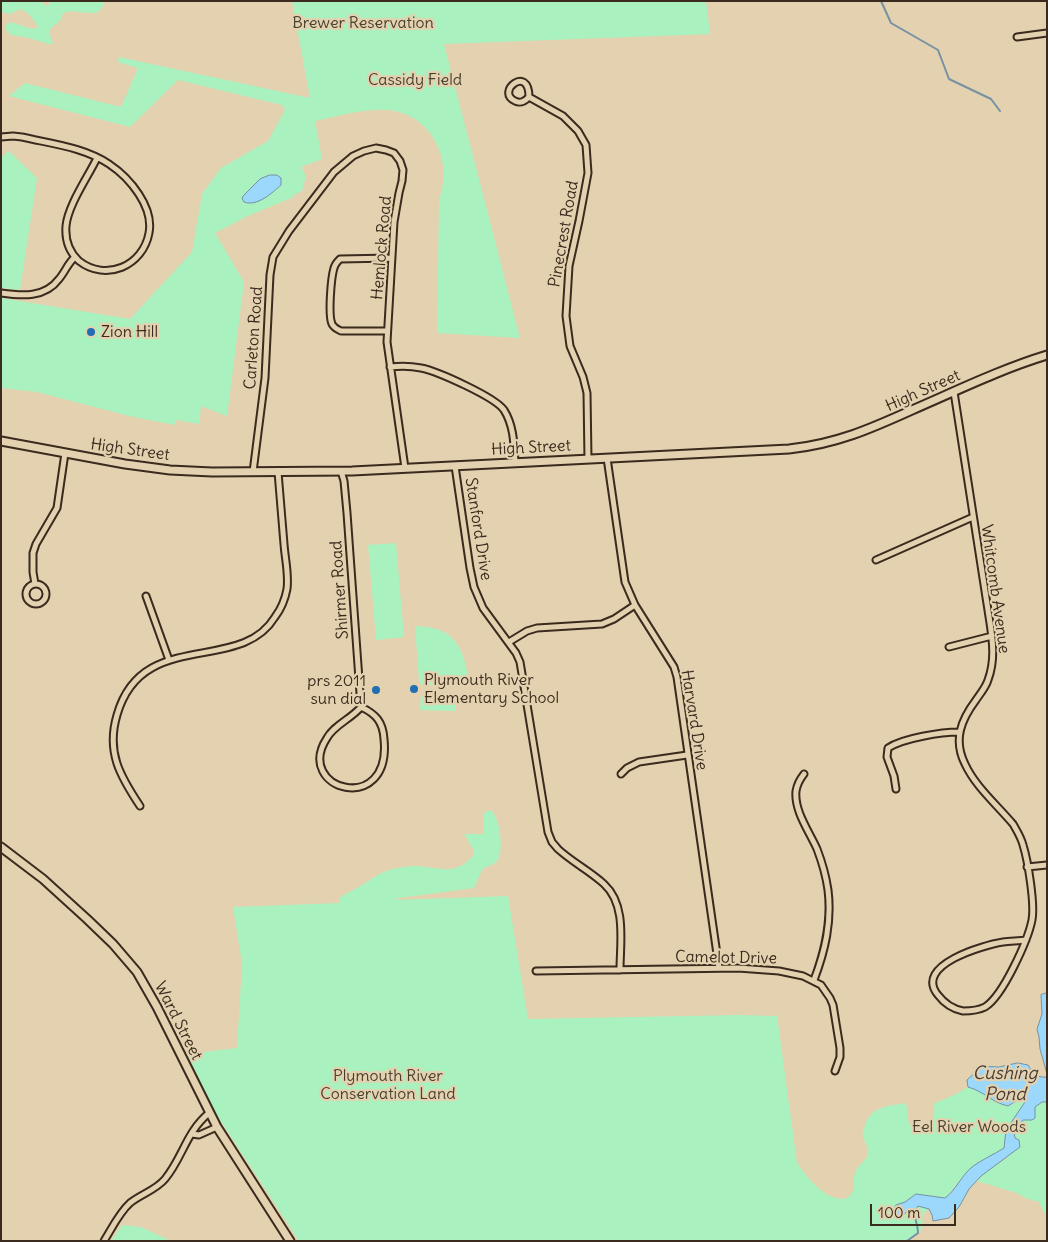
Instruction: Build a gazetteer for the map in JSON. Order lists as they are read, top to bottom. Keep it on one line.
{"streets":{"main road":["High Street","Ward Street"],"street":["Pinecrest Road","Hemlock Road","Carleton Road","Stanford Drive","Whitcomb Avenue","Shirmer Road","Harvard Drive","Camelot Drive"]},"crossings":[["Pinecrest Road","High Street"],["Hemlock Road","Carleton Road"],["Hemlock Road","High Street"],["Carleton Road","High Street"],["High Street","Stanford Drive"],["High Street","Whitcomb Avenue"],["High Street","Shirmer Road"],["High Street","Harvard Drive"],["Stanford Drive","Camelot Drive"],["Harvard Drive","Camelot Drive"]],"water":["Cushing Pond"],"parks":["Brewer Reservation","Cassidy Field","Plymouth River Conservation Land","Eel River Woods"],"places":["Zion Hill","Plymouth River Elementary School","prs 2011 sun dial"],"scale_bar":"100 m"}
